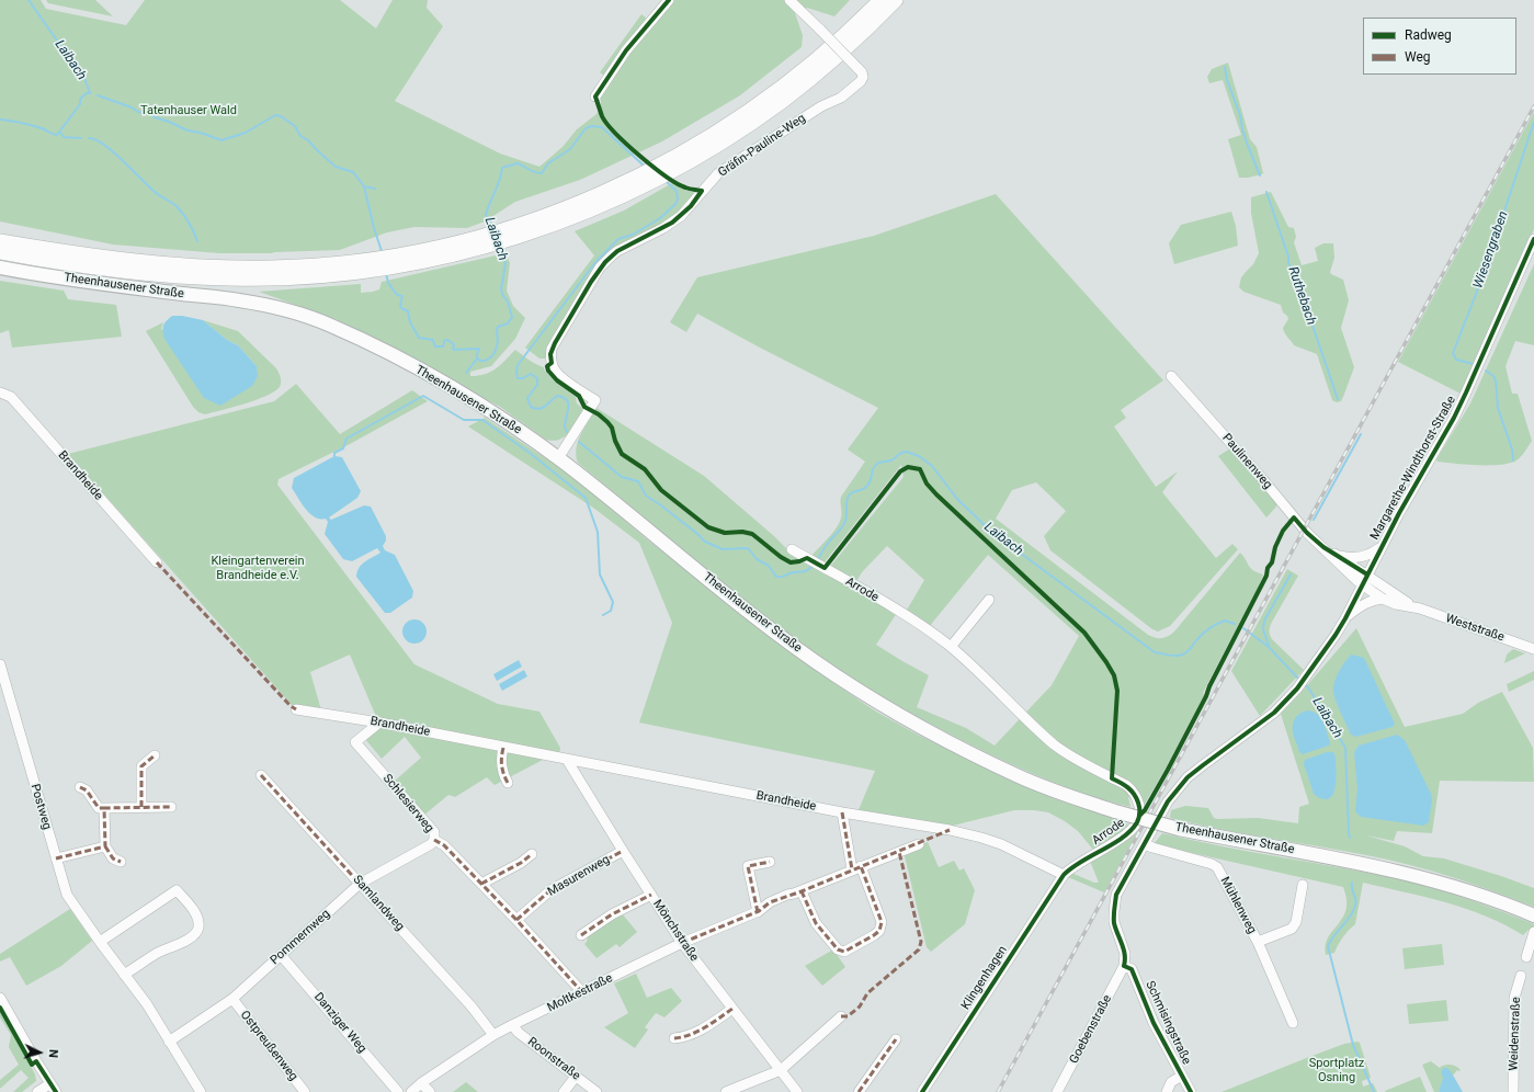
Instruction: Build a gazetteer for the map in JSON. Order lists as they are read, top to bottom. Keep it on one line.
{"streets":{"main road":["Theenhausener Straße"],"street":["Gräfin-Pauline-Weg","Paulinenweg","Margarethe-Windthorst-Straße","Brandheide","Arrode","Weststraße","Schlesierweg","Postweg","Masurenweg","Samlandweg","Mühlenweg","Mönchstraße","Pommernweg","Klingenhagen","Moltkestraße","Danziger Weg","Schmisingstraße","Goebenstraße","Weidenstraße","Ostpreußenweg","Roonstraße"]},"crossings":[["Gräfin-Pauline-Weg","Theenhausener Straße"],["Paulinenweg","Margarethe-Windthorst-Straße"],["Paulinenweg","Weststraße"],["Margarethe-Windthorst-Straße","Weststraße"],["Margarethe-Windthorst-Straße","Mühlenweg"],["Margarethe-Windthorst-Straße","Schmisingstraße"],["Margarethe-Windthorst-Straße","Goebenstraße"],["Brandheide","Arrode"],["Brandheide","Schlesierweg"],["Brandheide","Mönchstraße"],["Brandheide","Klingenhagen"],["Arrode","Klingenhagen"],["Schlesierweg","Masurenweg"],["Schlesierweg","Pommernweg"],["Schlesierweg","Moltkestraße"],["Postweg","Pommernweg"],["Masurenweg","Mönchstraße"],["Samlandweg","Pommernweg"],["Samlandweg","Moltkestraße"],["Mönchstraße","Moltkestraße"],["Pommernweg","Danziger Weg"],["Pommernweg","Ostpreußenweg"],["Moltkestraße","Roonstraße"],["Schmisingstraße","Goebenstraße"]],"water":["Laibach","Wiesengraben","Ruthebach"],"parks":["Tatenhauser Wald","Kleingartenverein Brandheide e.V.","Sportplatz Osning"],"legend":["Radweg","Weg"],"north":"right"}
